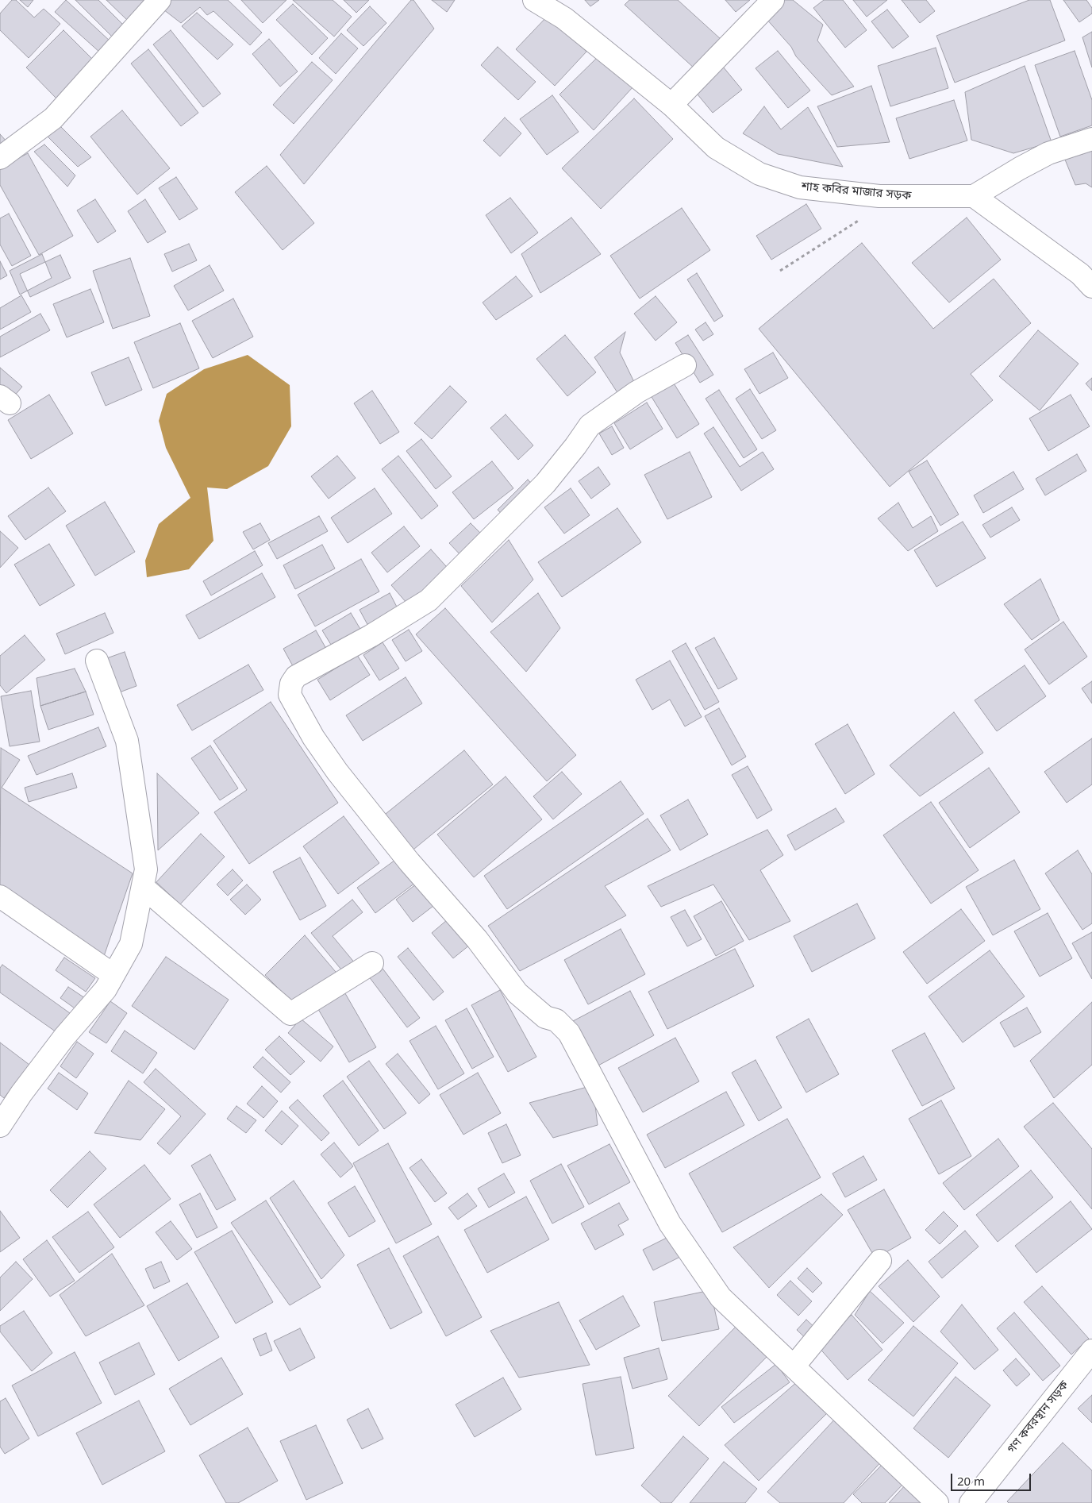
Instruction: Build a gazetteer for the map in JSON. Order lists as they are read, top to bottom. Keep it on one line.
{"streets":{"street":["শাহ কবির মাজার সড়ক","গণ কবরস্থান সড়ক"]},"scale_bar":"20 m"}
